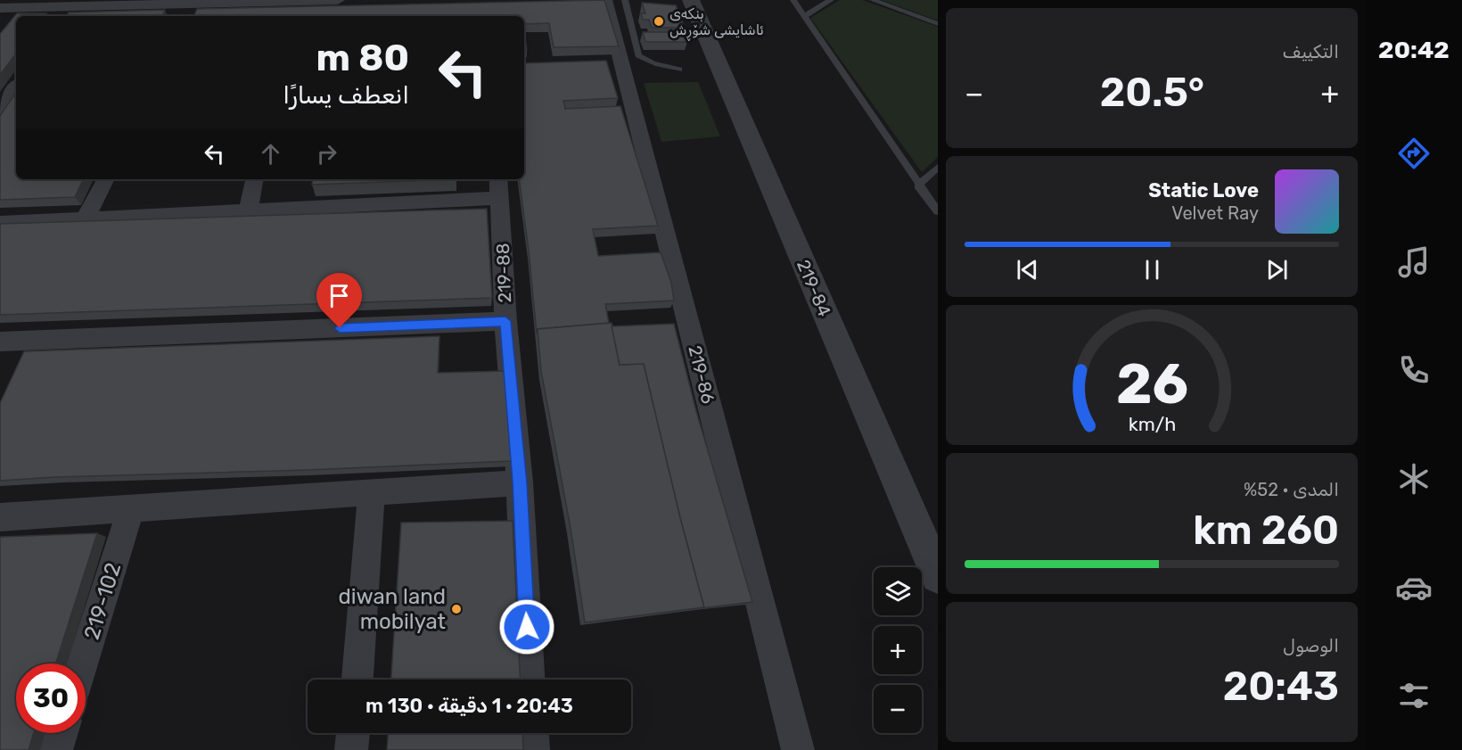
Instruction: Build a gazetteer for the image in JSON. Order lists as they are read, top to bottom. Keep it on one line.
{"streets":{"street":["219-88","219-84","219-86","219-102"]},"places":["بنکەی ئاشایشی شۆڕش","diwan land mobilyat"],"page":{"tabs":"20:42","tile":["التكييف",["المدى · 52%","260 km"],["الوصول","20:43"]],"turn":["80 m","انعطف يسارًا"],"heat":["−","20.5°","+"],"song":["Static Love","Velvet Ray"],"map_buttons":["+","−"],"limit":"30","trip":"20:43 · 1 دقيقة · 130 m","gauge":["26","km/h"]}}
